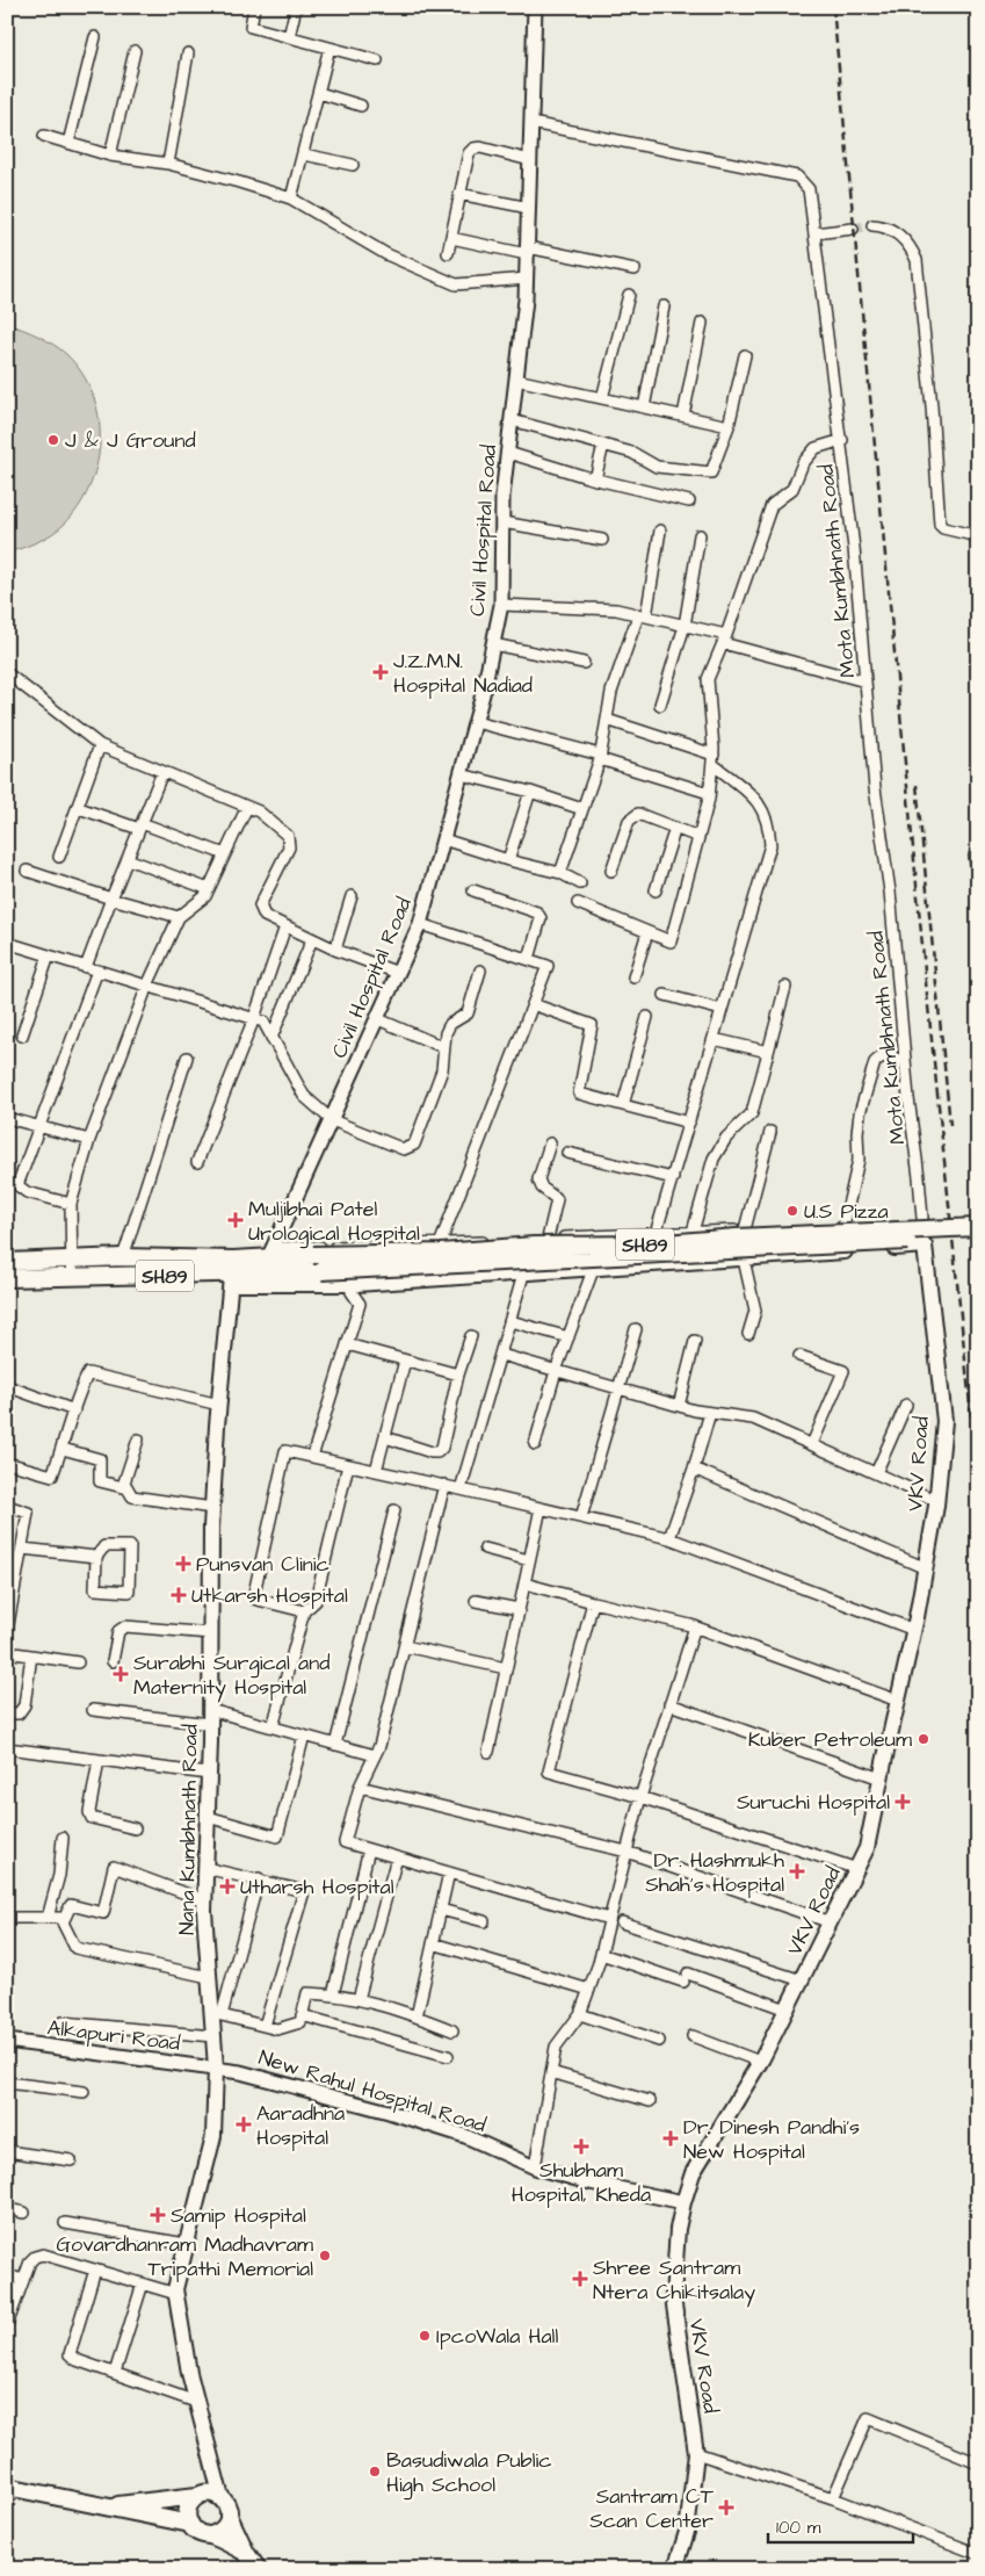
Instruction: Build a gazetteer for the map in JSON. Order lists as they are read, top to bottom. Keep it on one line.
{"streets":{"main road":["SH89","VKV Road","Nana Kumbhnath Road"],"street":["Civil Hospital Road","Mota Kumbhnath Road","Alkapuri Road","New Rahul Hospital Road"]},"crossings":[["Civil Hospital Road","SH89"],["Mota Kumbhnath Road","VKV Road"],["SH89","Nana Kumbhnath Road"],["VKV Road","New Rahul Hospital Road"],["Nana Kumbhnath Road","Alkapuri Road"],["Nana Kumbhnath Road","New Rahul Hospital Road"],["Alkapuri Road","New Rahul Hospital Road"]],"places":{"other":["J & J Ground","U.S Pizza","Kuber Petroleum","Govardhanram Madhavram Tripathi Memorial","IpcoWala Hall","Basudiwala Public High School"],"health":["J.Z.M.N. Hospital Nadiad","Muljibhai Patel Urological Hospital","Punsvan Clinic","Utkarsh Hospital","Surabhi Surgical and Maternity Hospital","Suruchi Hospital","Dr. Hashmukh Shah's Hospital","Utharsh Hospital","Aaradhna Hospital","Dr. Dinesh Pandhi's New Hospital","Shubham Hospital, Kheda","Samip Hospital","Shree Santram Ntera Chikitsalay","Santram CT Scan Center"]},"scale_bar":"100 m"}
